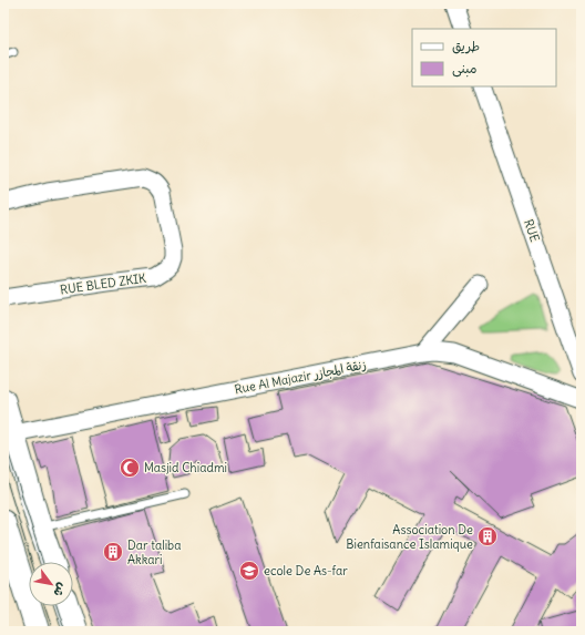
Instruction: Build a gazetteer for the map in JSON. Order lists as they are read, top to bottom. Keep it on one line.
{"streets":{"street":["RUE","RUE BLED ZKIK","Rue Al Majazir زنقة المجازر"]},"places":{"mosque":["Masjid Chiadmi"],"building":["Association De Bienfaisance Islamique","Dar taliba Akkari"],"school or university":["ecole De As-far"]},"legend":["طريق","مبنى"],"north":"bottom right"}
